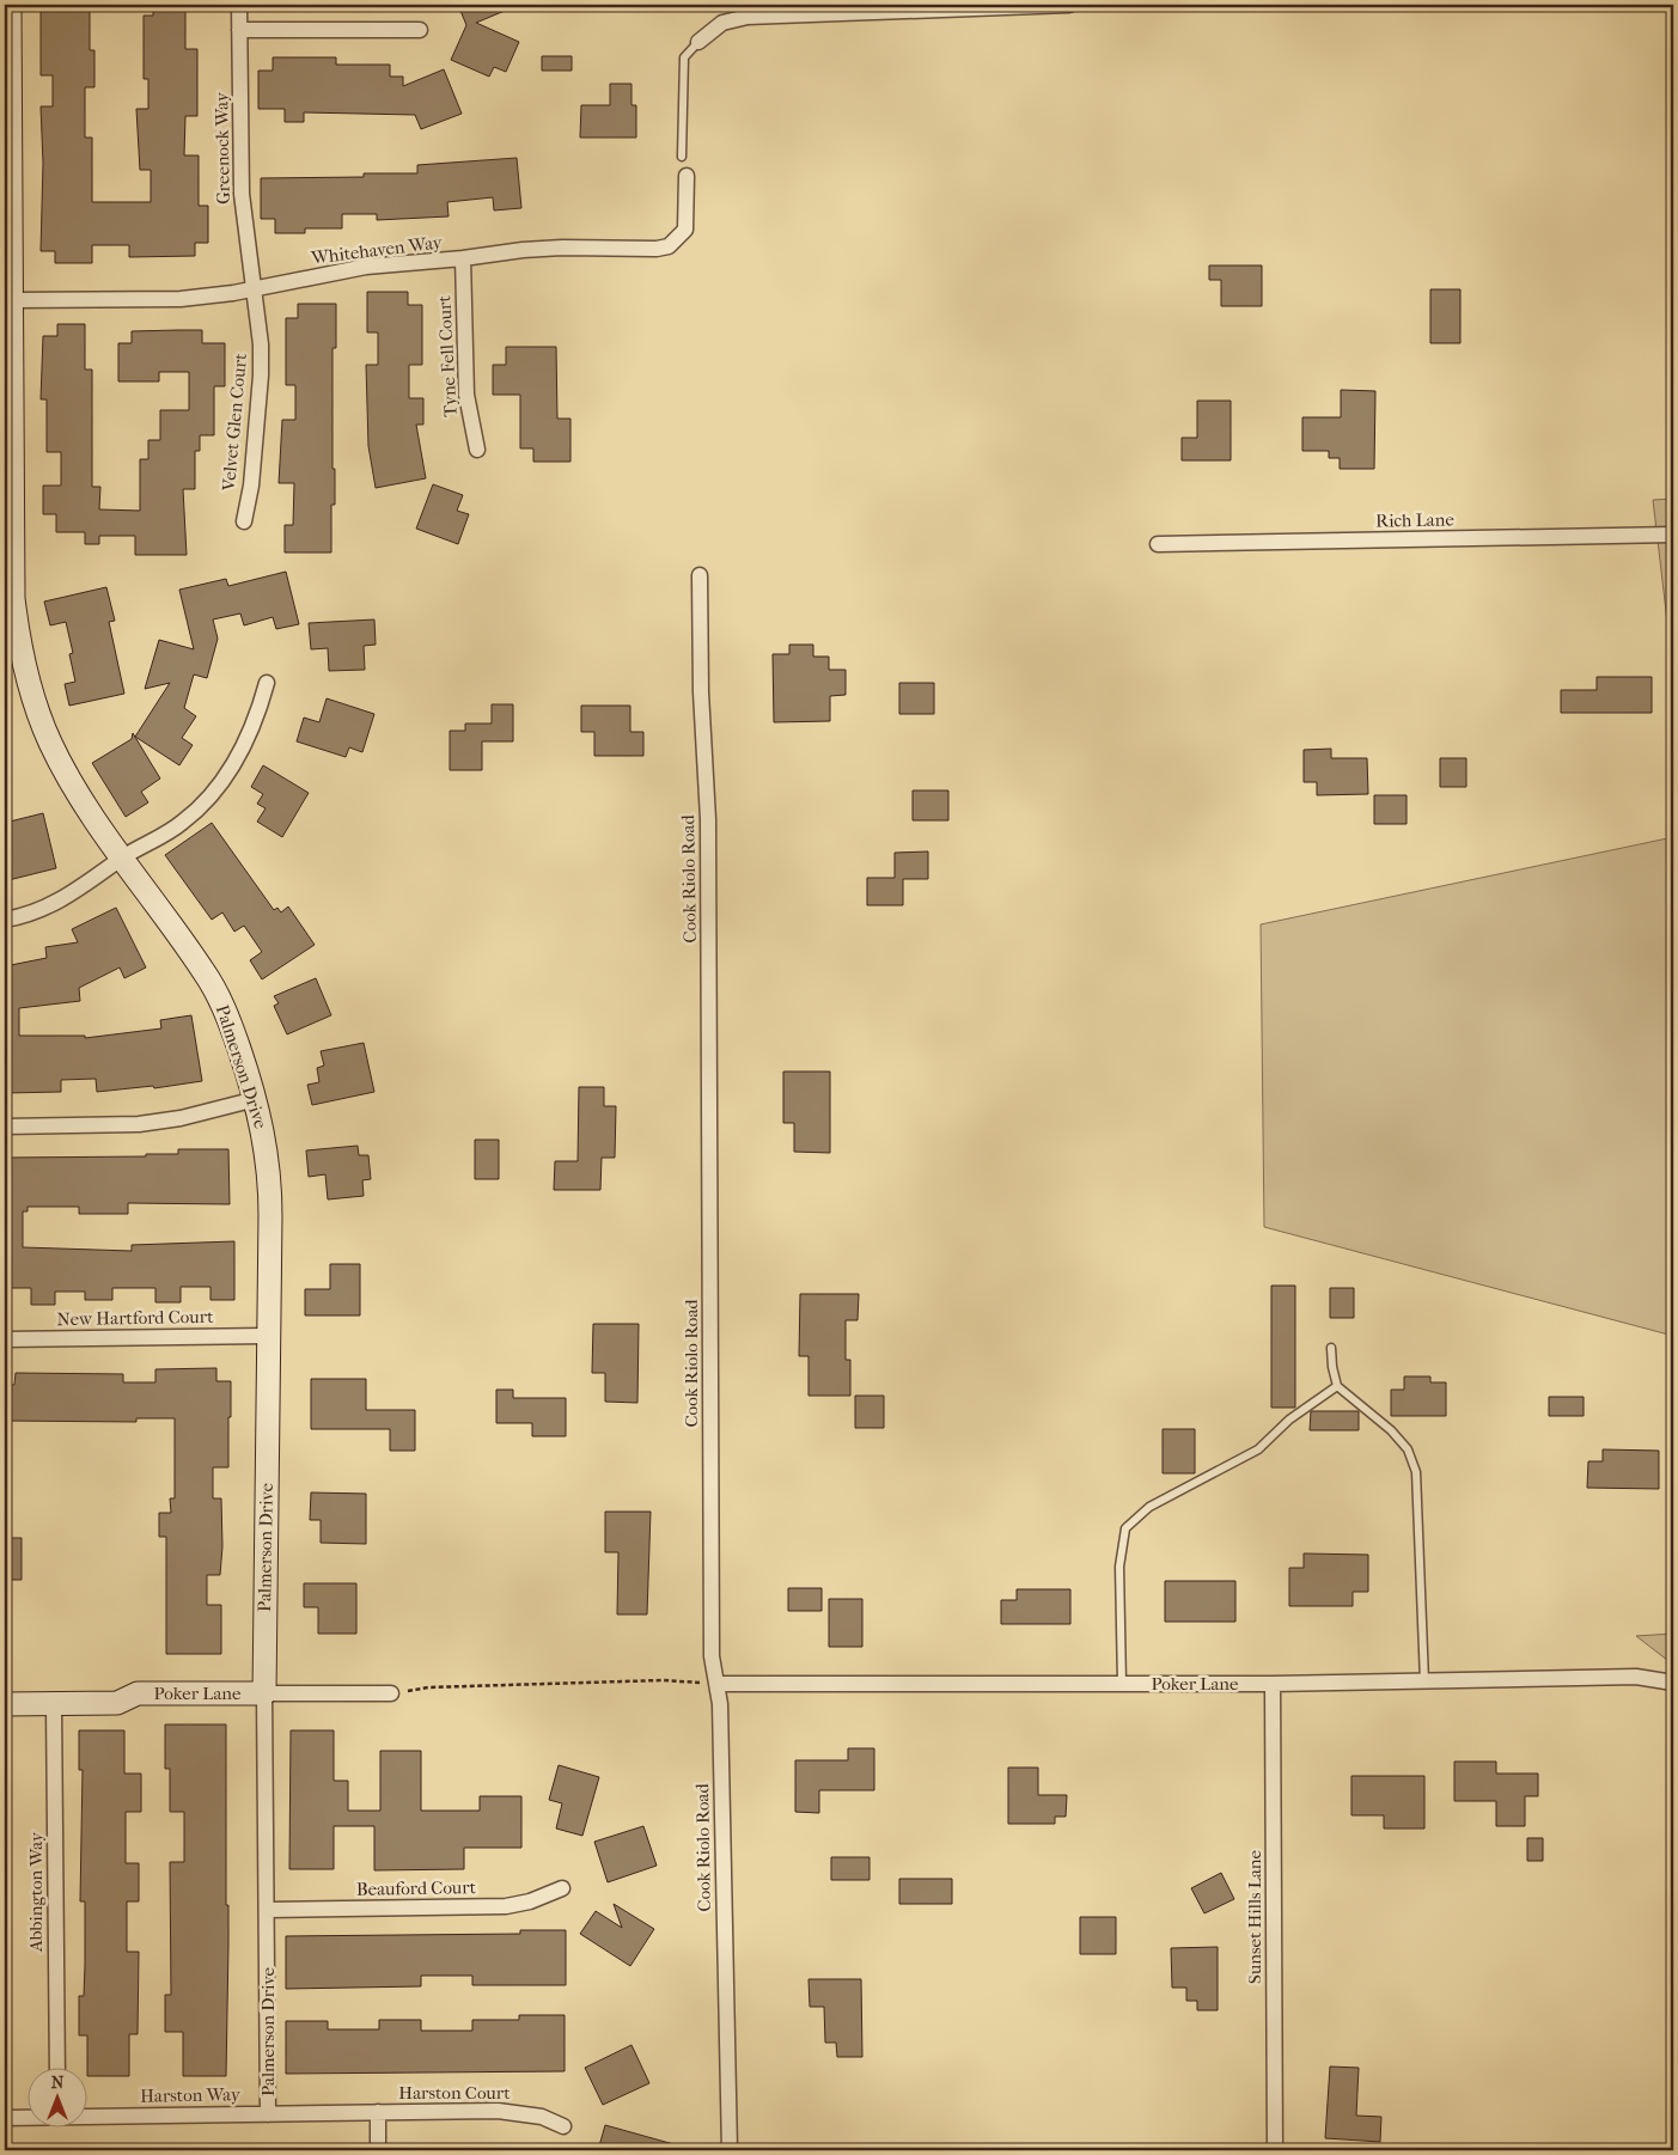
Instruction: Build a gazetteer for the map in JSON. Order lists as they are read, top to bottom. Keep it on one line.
{"streets":{"street":["Greenock Way","Whitehaven Way","Tyne Fell Court","Velvet Glen Court","Rich Lane","Cook Riolo Road","Palmerson Drive","New Hartford Court","Poker Lane","Beauford Court","Abbington Way","Sunset Hills Lane","Harston Court","Harston Way"]},"crossings":[["Greenock Way","Whitehaven Way"],["Greenock Way","Velvet Glen Court"],["Whitehaven Way","Tyne Fell Court"],["Whitehaven Way","Velvet Glen Court"],["Whitehaven Way","Palmerson Drive"],["Cook Riolo Road","Poker Lane"],["Palmerson Drive","New Hartford Court"],["Palmerson Drive","Poker Lane"],["Palmerson Drive","Beauford Court"],["Palmerson Drive","Harston Way"],["Poker Lane","Abbington Way"],["Poker Lane","Sunset Hills Lane"],["Harston Court","Harston Way"]],"north":"top"}
